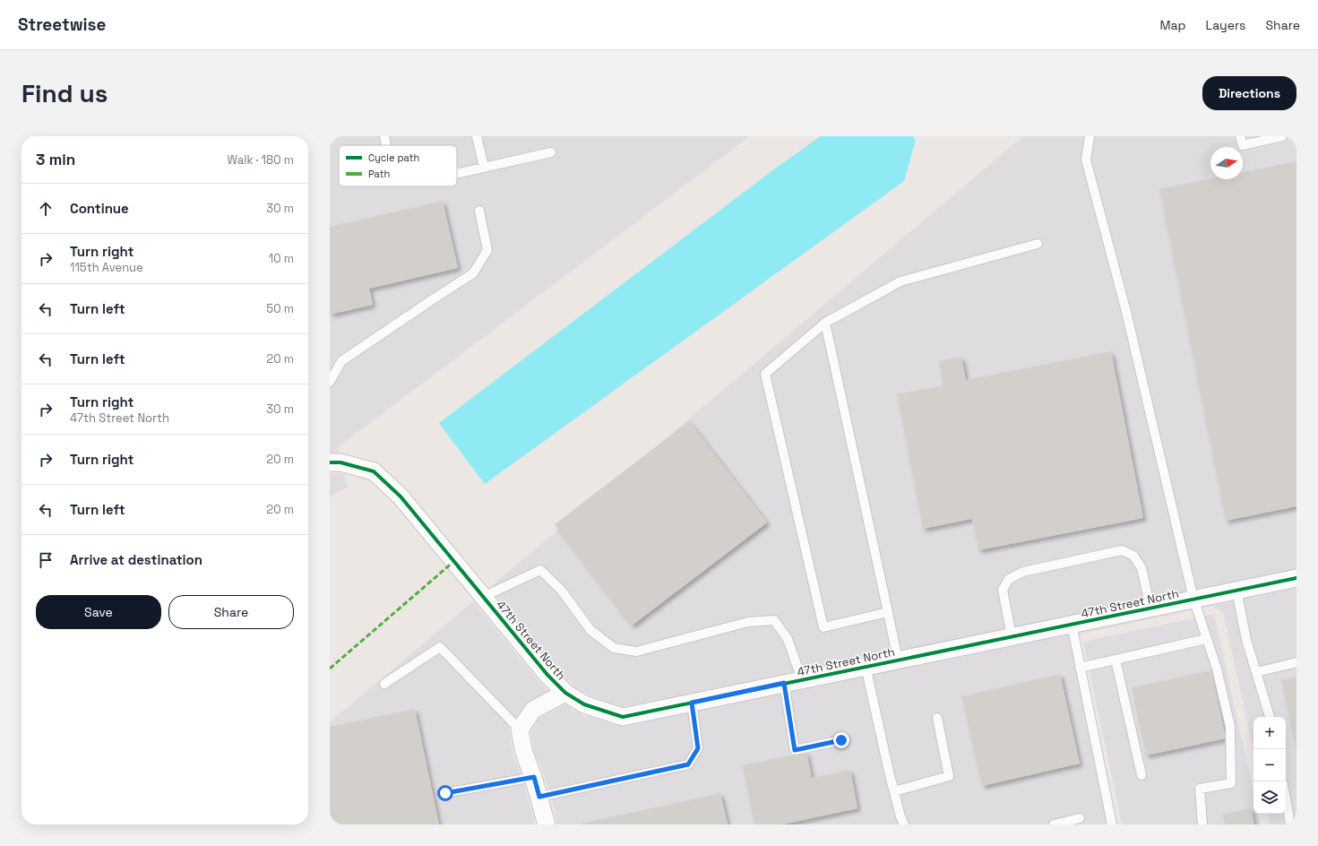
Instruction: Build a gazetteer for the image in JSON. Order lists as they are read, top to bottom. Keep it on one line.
{"streets":{"street":["47th Street North"]},"legend":["Cycle path","Path"],"north":"right","page":{"header":"Streetwise","nav":["Map","Layers","Share"],"buttons":["Directions",["Save","Share"]],"title":"Find us","heading":["3 min","Walk · 180 m"],"list":[["Continue","30 m"],["Turn right","115th Avenue","10 m"],["Turn left","50 m"],["Turn left","20 m"],["Turn right","47th Street North","30 m"],["Turn right","20 m"],["Turn left","20 m"],"Arrive at destination"],"map_buttons":["+","−"]}}
